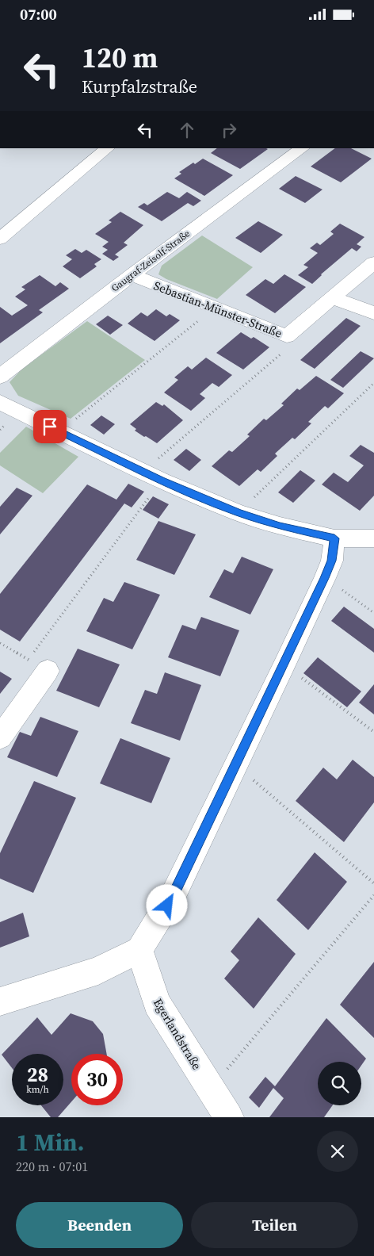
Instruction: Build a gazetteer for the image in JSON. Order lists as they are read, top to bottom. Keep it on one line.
{"streets":{"street":["Gaugraf-Zeisolf-Straße","Sebastian-Münster-Straße","Egerlandstraße"]},"crossings":[["Gaugraf-Zeisolf-Straße","Sebastian-Münster-Straße"]],"page":{"status":"07:00","turn":["120 m","Kurpfalzstraße"],"speed":"28 km/h","limit":"30","heading":["1 Min.","220 m · 07:01"],"buttons":["Beenden","Teilen"]}}
